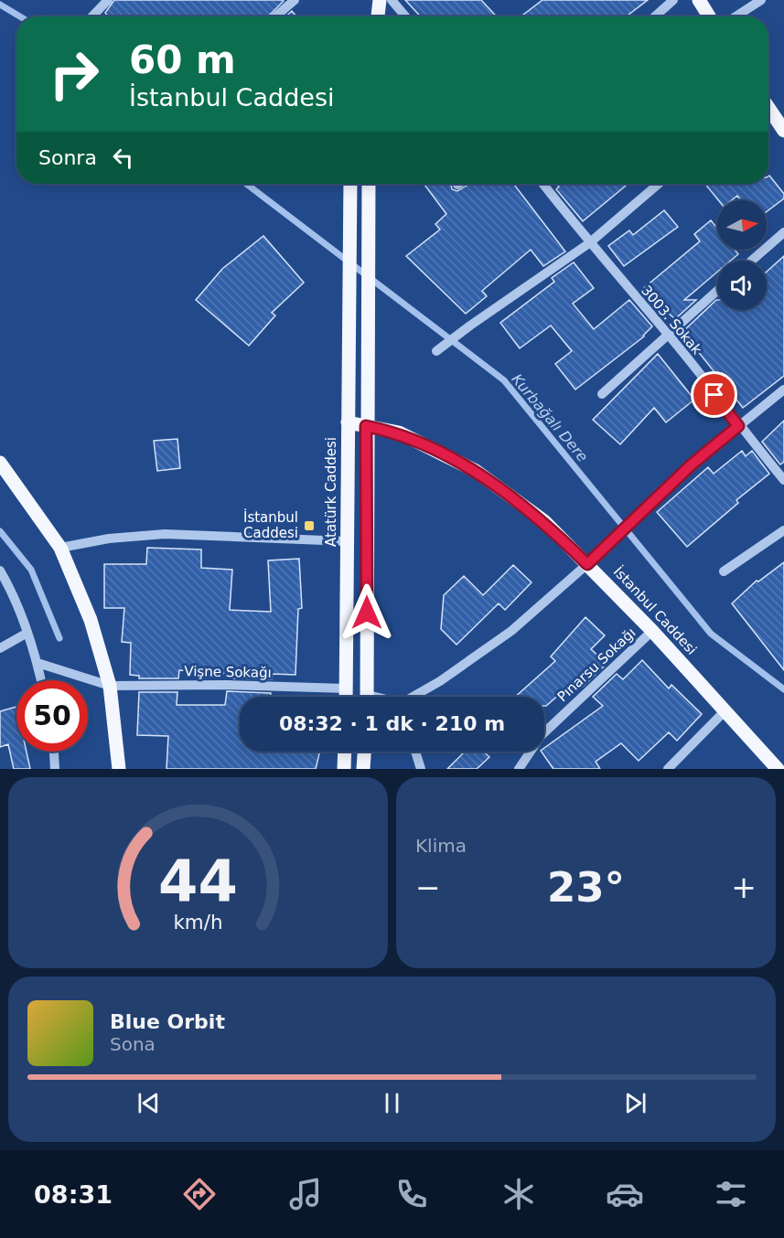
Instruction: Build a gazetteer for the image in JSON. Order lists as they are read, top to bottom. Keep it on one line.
{"streets":{"main road":["Atatürk Caddesi","İstanbul Caddesi"],"street":["3003. Sokak","Pınarsu Sokağı","Vişne Sokağı"]},"crossings":[["Atatürk Caddesi","İstanbul Caddesi"],["Atatürk Caddesi","Vişne Sokağı"],["İstanbul Caddesi","Pınarsu Sokağı"]],"water":["Kurbağalı Dere"],"places":{"transit":["İstanbul Caddesi̇"]},"north":"right","page":{"turn":["60 m","İstanbul Caddesi"],"then":"Sonra","limit":"50","trip":"08:32 · 1 dk · 210 m","tile":"Klima","heat":["−","23°","+"],"song":["Blue Orbit","Sona"],"tabs":"08:31","gauge":["44","km/h"]}}
